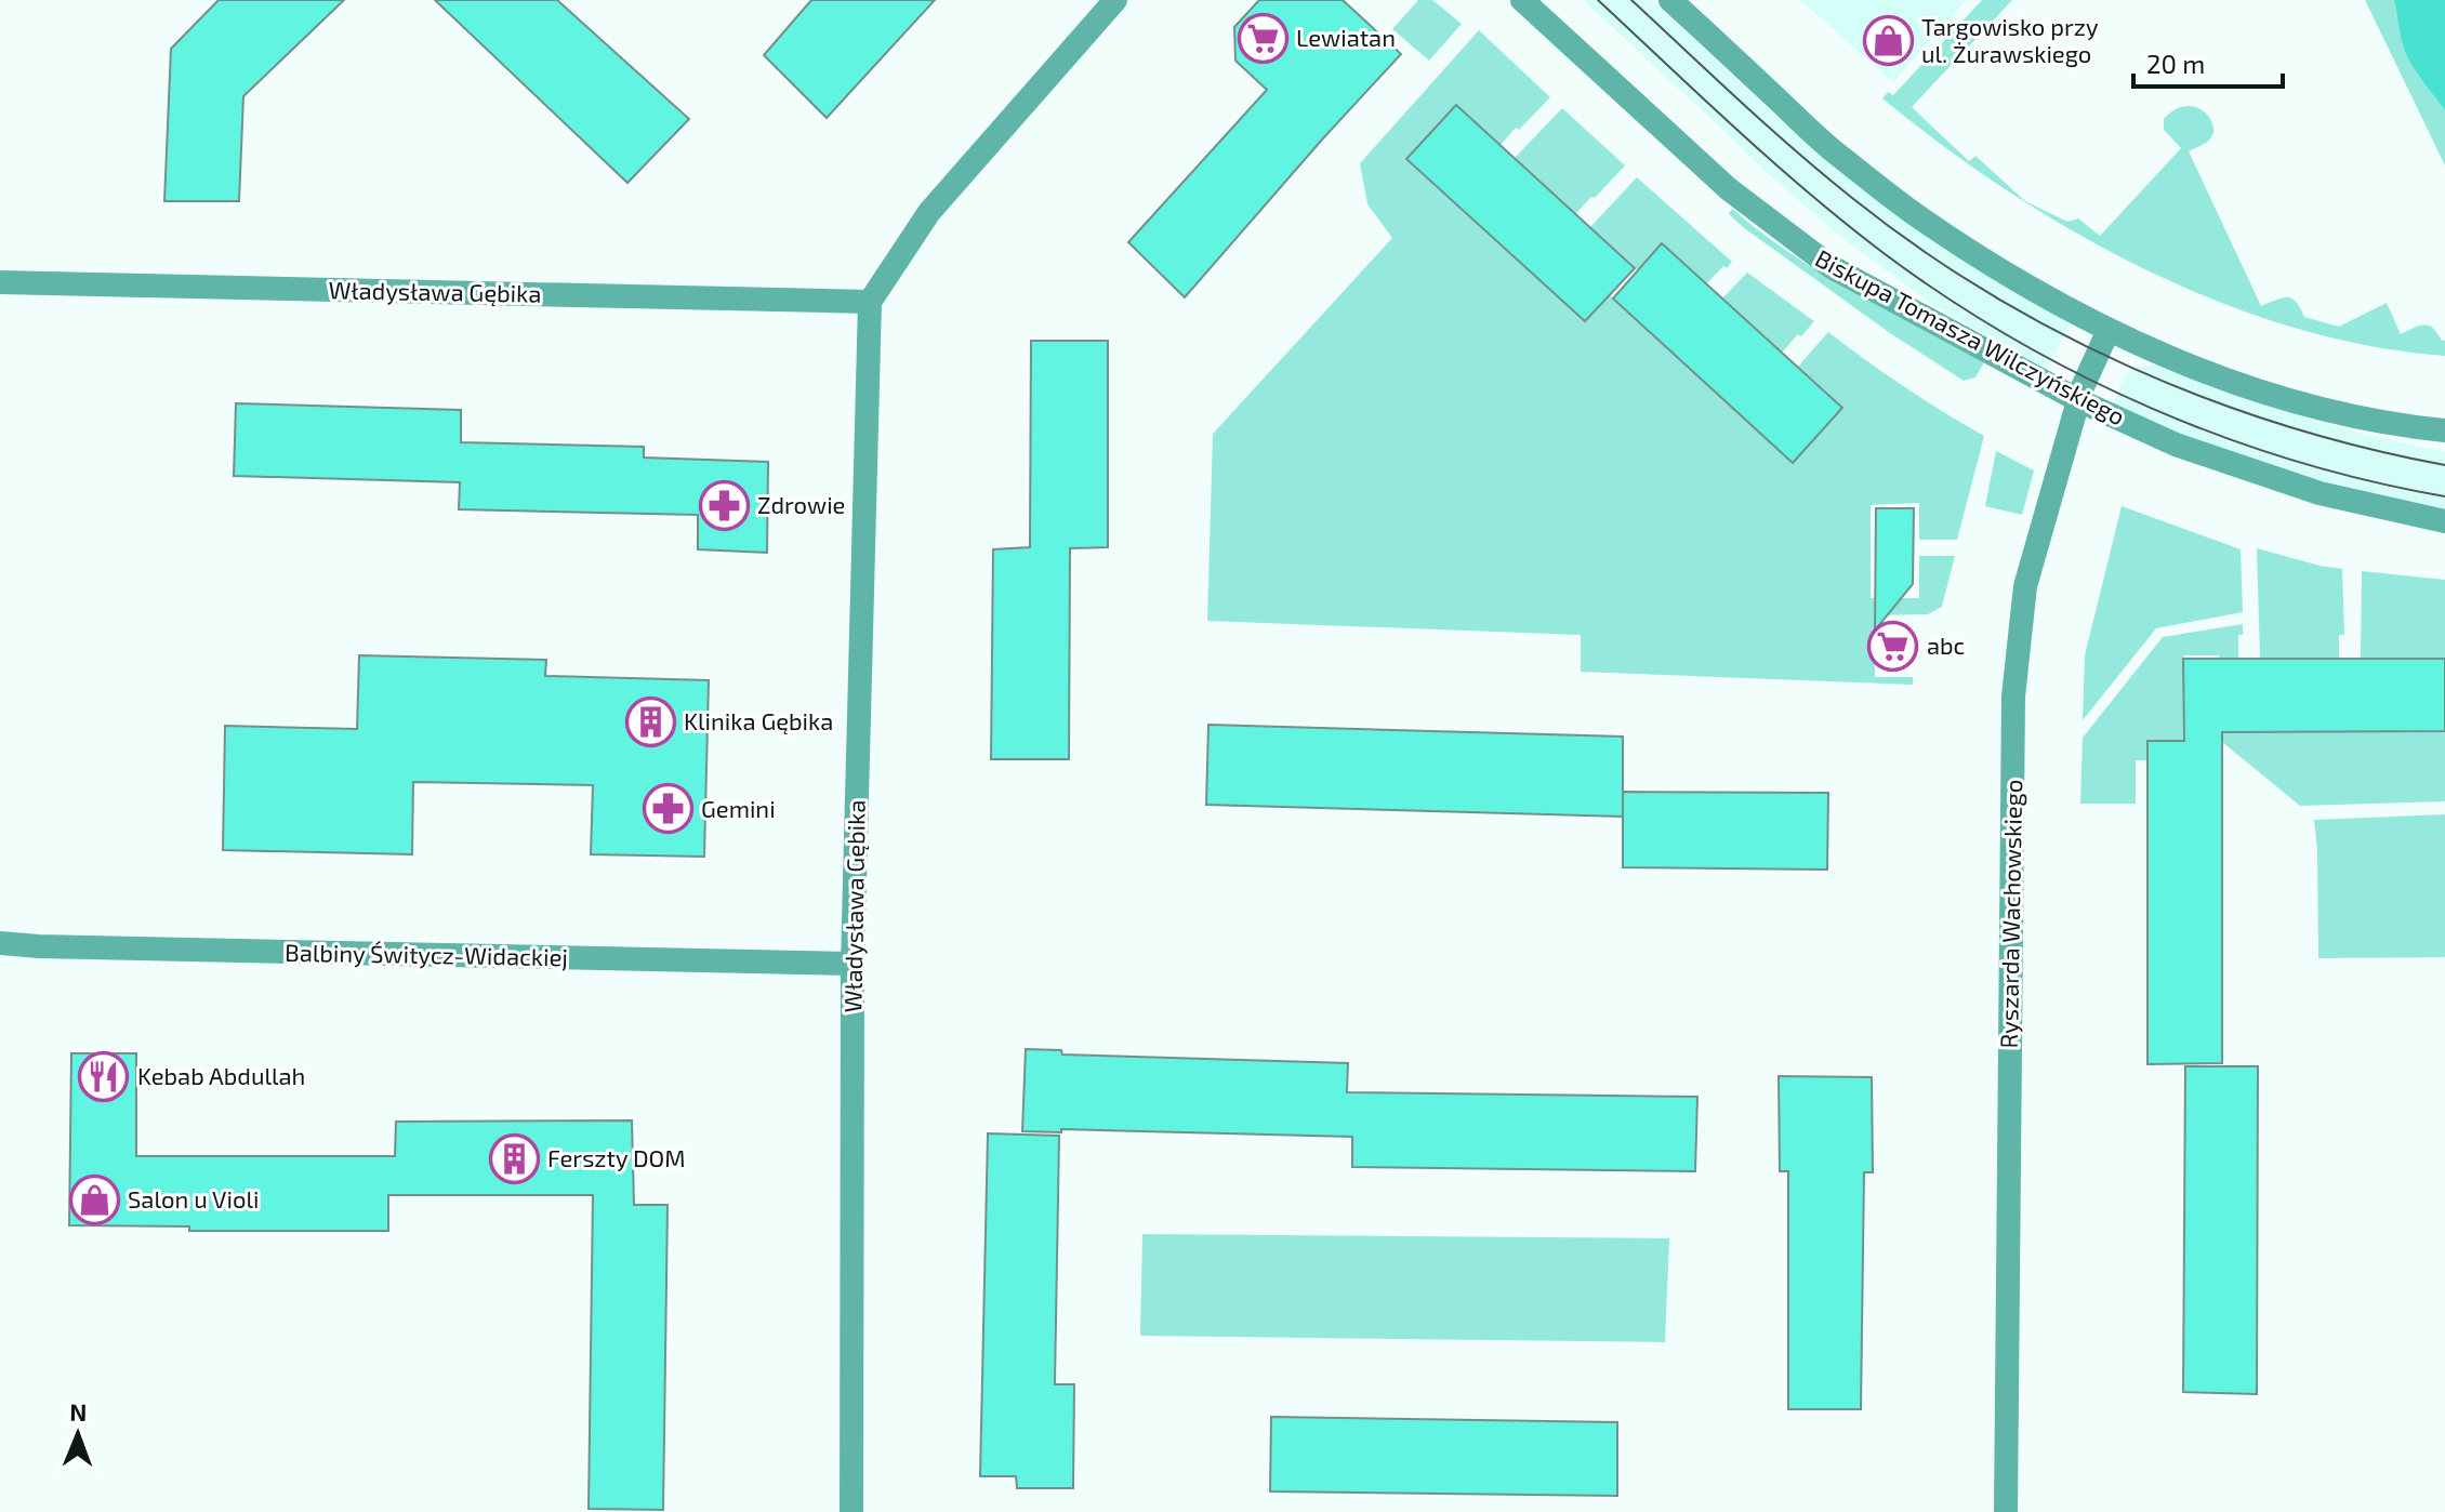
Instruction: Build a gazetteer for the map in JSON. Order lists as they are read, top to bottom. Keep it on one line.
{"streets":{"street":["Władysława Gębika","Biskupa Tomasza Wilczyńskiego","Ryszarda Wachowskiego","Balbiny Świtycz-Widackiej"]},"crossings":[["Władysława Gębika","Balbiny Świtycz-Widackiej"],["Biskupa Tomasza Wilczyńskiego","Ryszarda Wachowskiego"]],"places":{"supermarket":["Lewiatan","abc"],"shop":["Targowisko przy ul. Żurawskiego","Salon u Violi"],"pharmacy":["Zdrowie","Gemini"],"building":["Klinika Gębika","Ferszty DOM"],"restaurant":["Kebab Abdullah"]},"scale_bar":"20 m","north":"top"}
